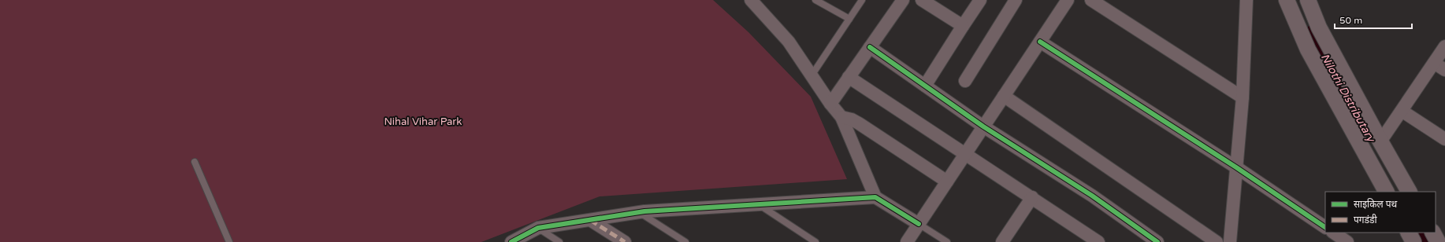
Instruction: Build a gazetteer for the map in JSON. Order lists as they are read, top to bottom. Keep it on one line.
{"water":["Nilothi Distributary"],"parks":["Nihal Vihar Park"],"legend":["साइकिल पथ","पगडंडी"],"scale_bar":"50 m"}
